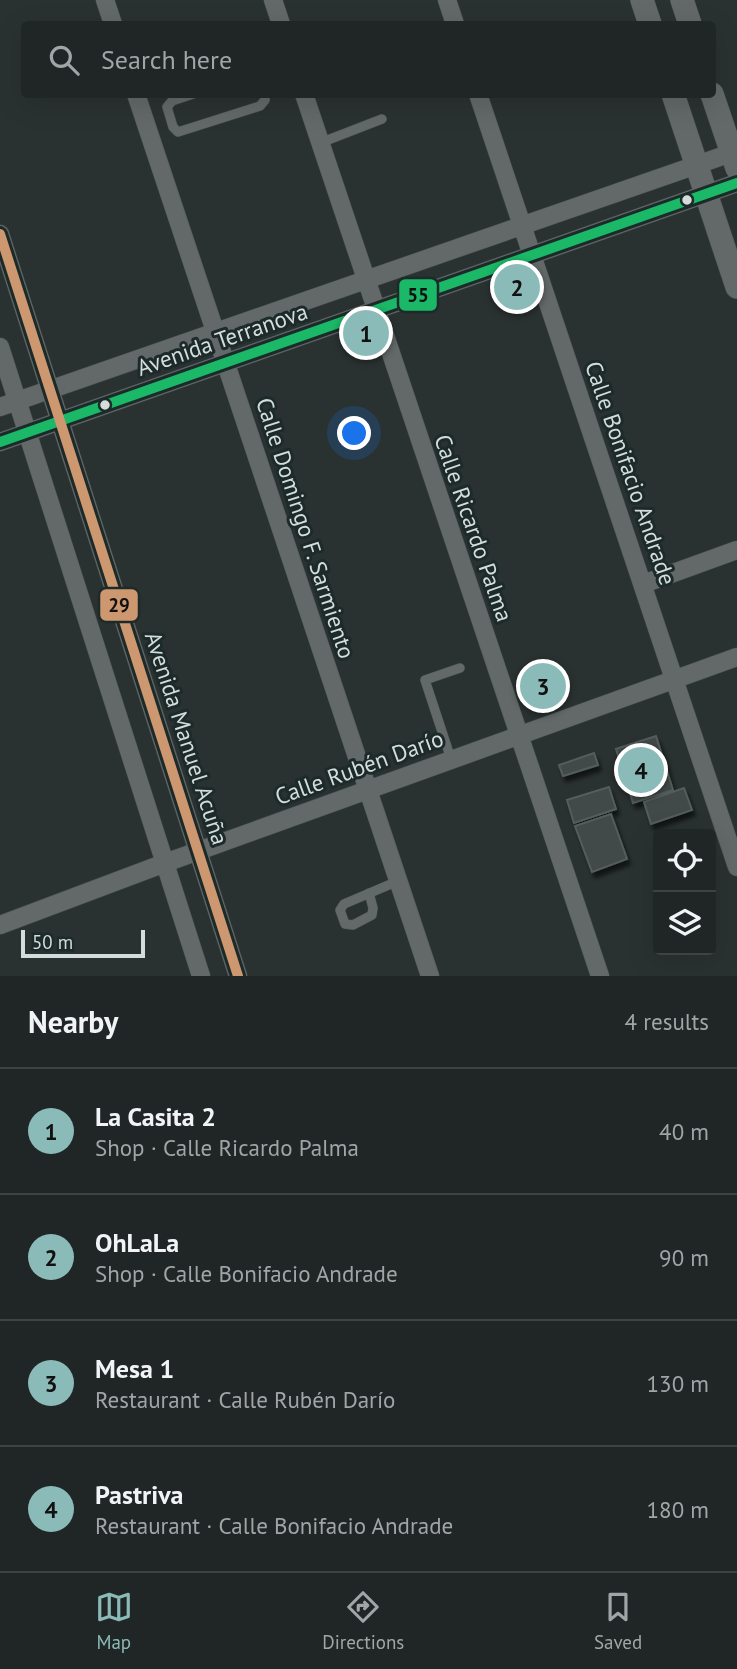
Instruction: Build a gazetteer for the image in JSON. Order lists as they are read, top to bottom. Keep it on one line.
{"streets":{"street":["Avenida Terranova","Calle Bonifacio Andrade","Calle Domingo F. Sarmiento","Calle Ricardo Palma","Avenida Manuel Acuña","Calle Rubén Darío"]},"crossings":[["Avenida Terranova","Calle Bonifacio Andrade"],["Avenida Terranova","Calle Domingo F. Sarmiento"],["Avenida Terranova","Calle Ricardo Palma"],["Avenida Terranova","Avenida Manuel Acuña"],["Calle Bonifacio Andrade","Calle Rubén Darío"],["Calle Domingo F. Sarmiento","Calle Rubén Darío"],["Calle Ricardo Palma","Calle Rubén Darío"],["Avenida Manuel Acuña","Calle Rubén Darío"]],"lines":["transit line 55","transit line 29"],"scale_bar":"50 m","page":{"search":"Search here","pins":["2","1","3","4"],"scale":"50 m","heading":["Nearby","4 results"],"list":[{"mark":"1","name":"La Casita 2","note":"Shop · Calle Ricardo Palma","value":"40 m"},{"mark":"2","name":"OhLaLa","note":"Shop · Calle Bonifacio Andrade","value":"90 m"},{"mark":"3","name":"Mesa 1","note":"Restaurant · Calle Rubén Darío","value":"130 m"},{"mark":"4","name":"Pastriva","note":"Restaurant · Calle Bonifacio Andrade","value":"180 m"}],"nav":["Map","Directions","Saved"]}}
